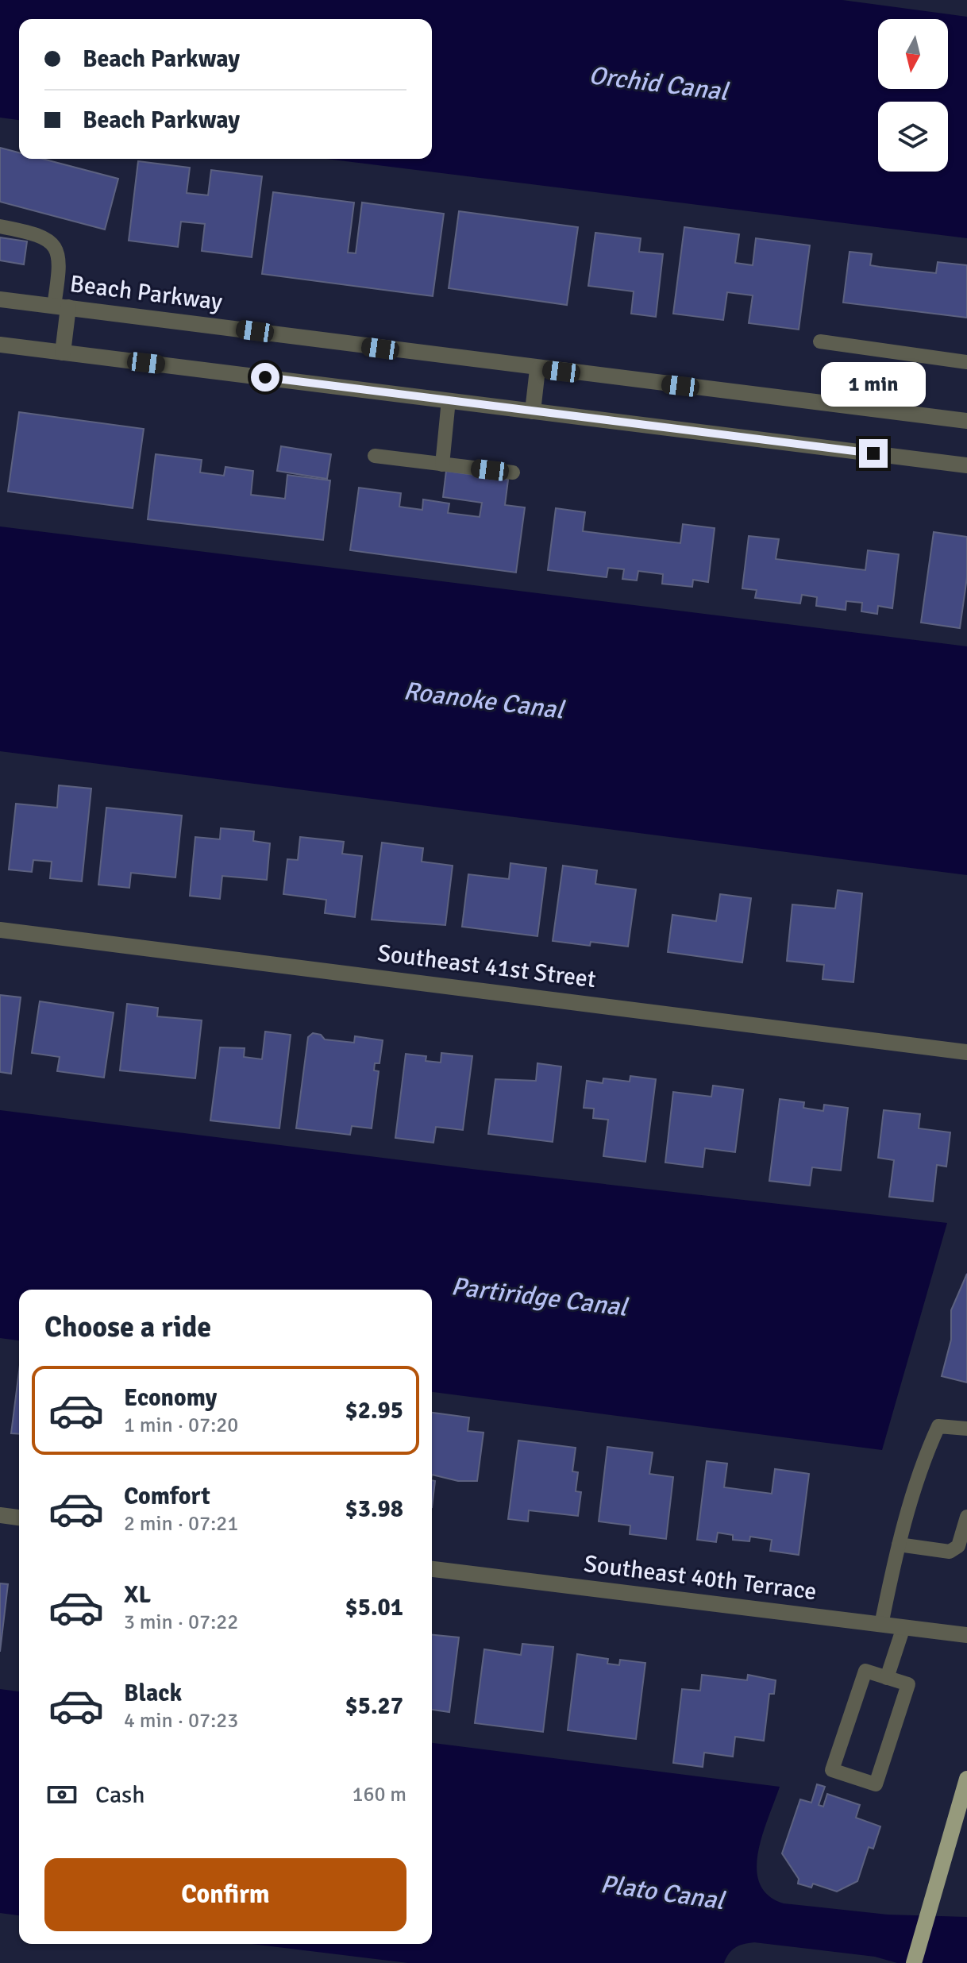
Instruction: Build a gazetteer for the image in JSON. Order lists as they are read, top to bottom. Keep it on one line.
{"streets":{"street":["Beach Parkway","Southeast 41st Street","Southeast 40th Terrace"]},"water":["Orchid Canal","Roanoke Canal","Partiridge Canal","Plato Canal"],"north":"bottom","page":{"banner":["Beach Parkway","Beach Parkway"],"bubble":"1 min","heading":"Choose a ride","list":[{"name":"Economy","note":"1 min · 07:20","value":"$2.95"},{"name":"Comfort","note":"2 min · 07:21","value":"$3.98"},{"name":"XL","note":"3 min · 07:22","value":"$5.01"},{"name":"Black","note":"4 min · 07:23","value":"$5.27"}],"pay":["Cash","160 m"],"buttons":"Confirm"}}
